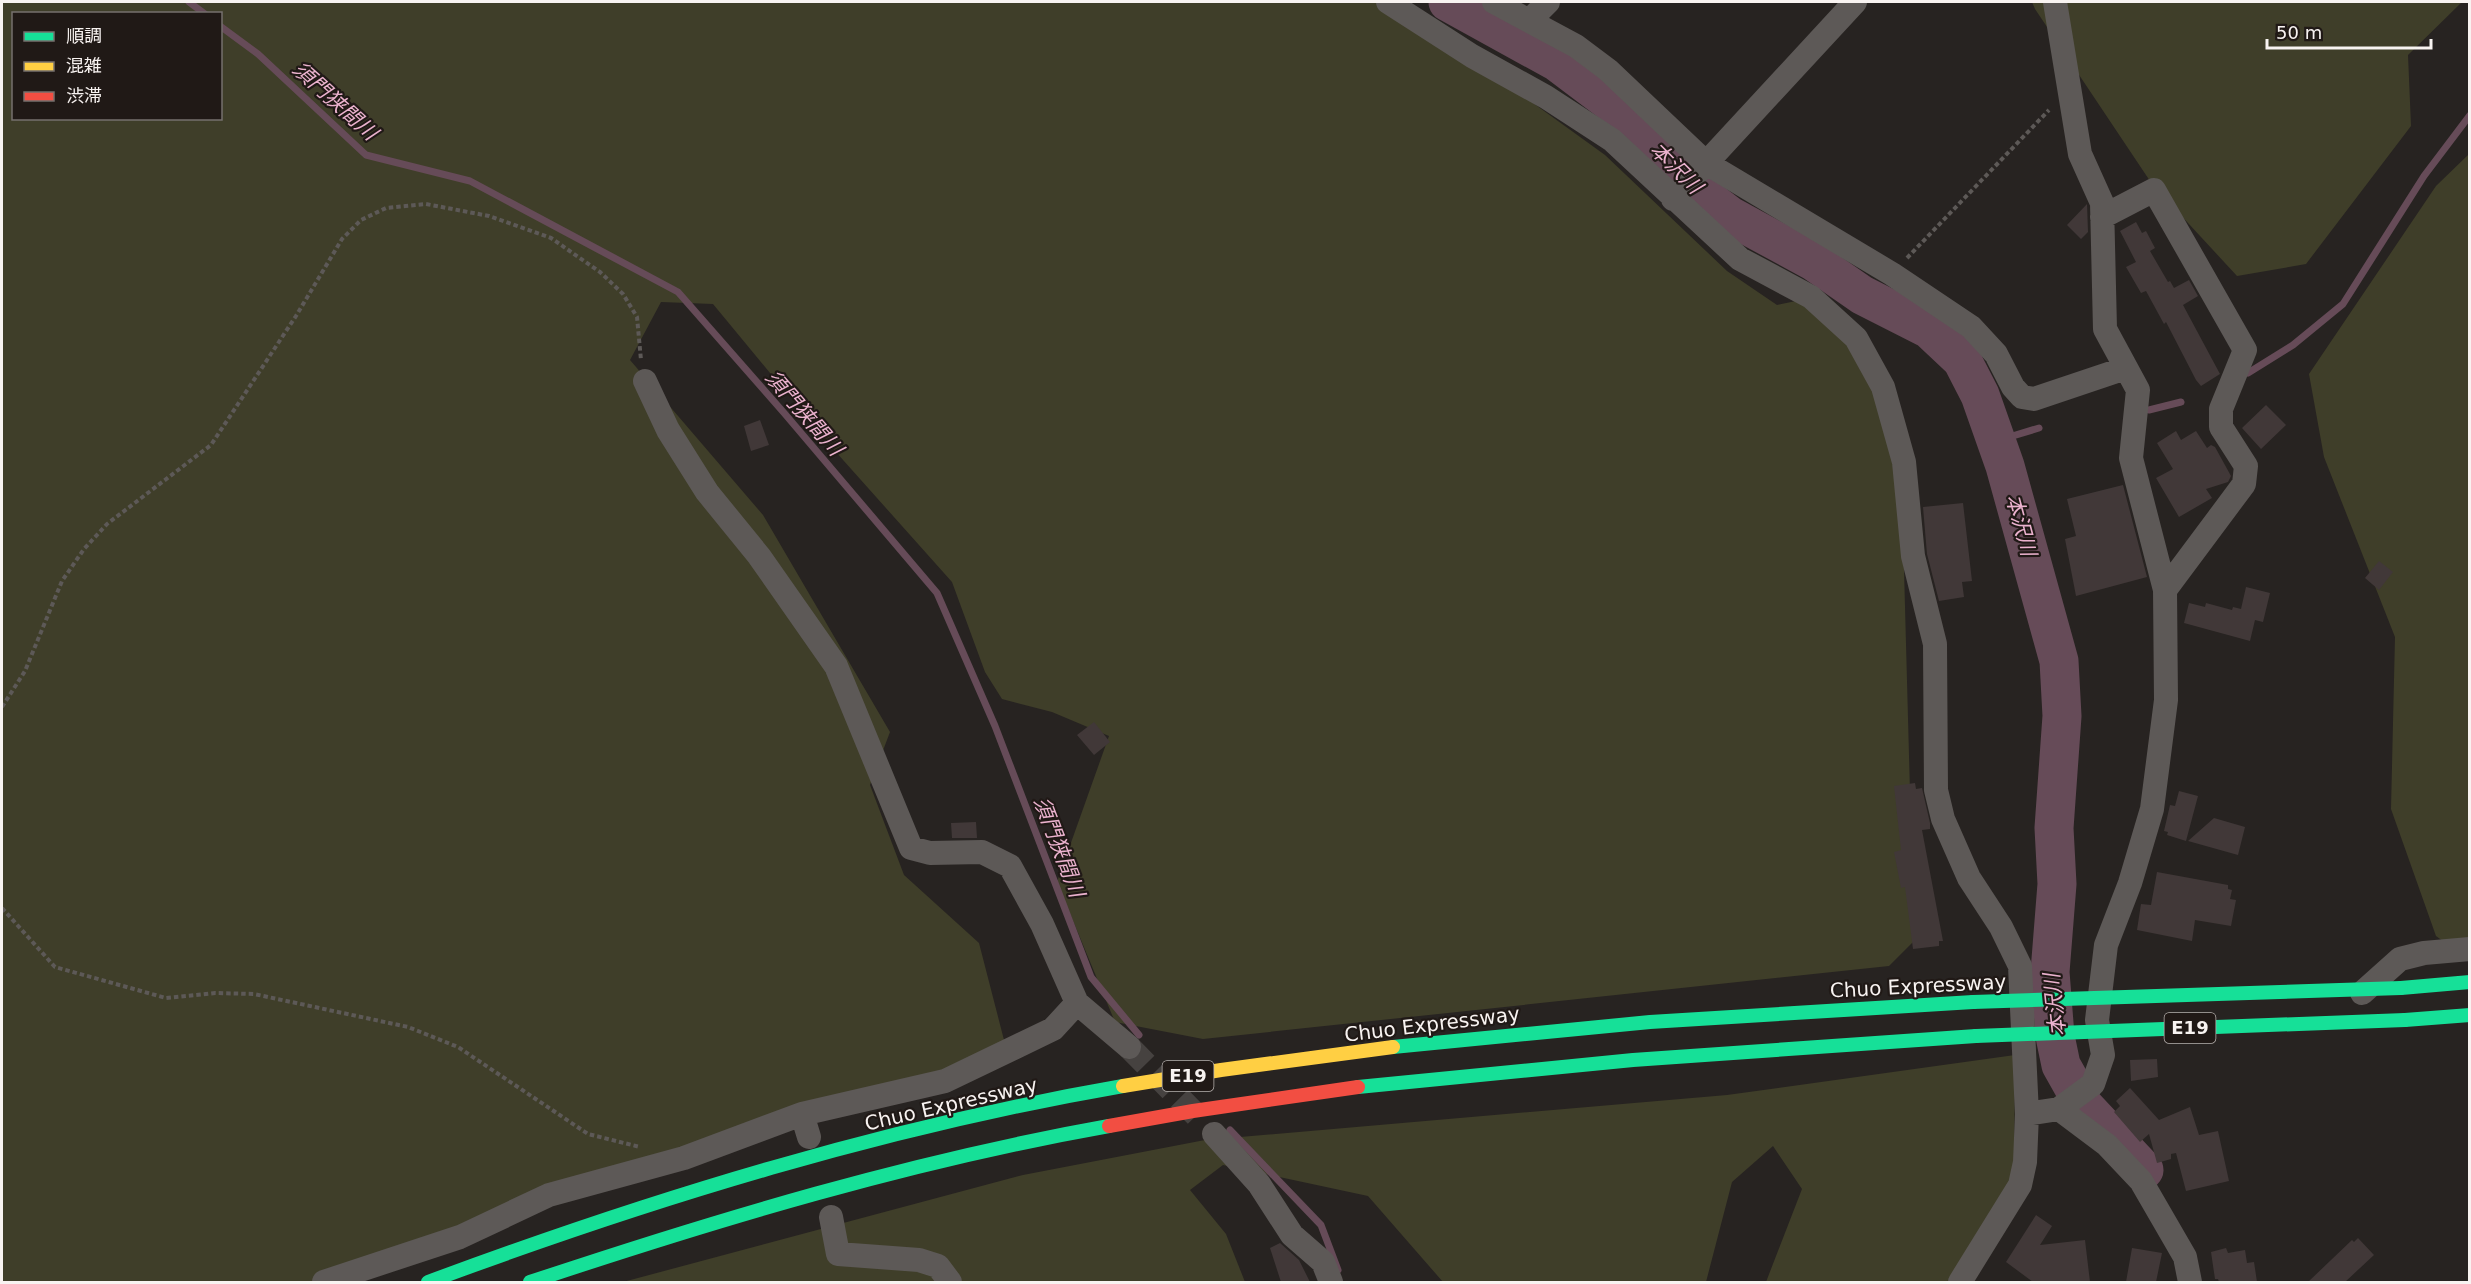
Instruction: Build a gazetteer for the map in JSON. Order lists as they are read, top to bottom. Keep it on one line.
{"streets":{"highway":["Chuo Expressway","E19"]},"water":["須門狭間川","本沢川"],"legend":["順調","混雑","渋滞"],"scale_bar":"50 m"}
